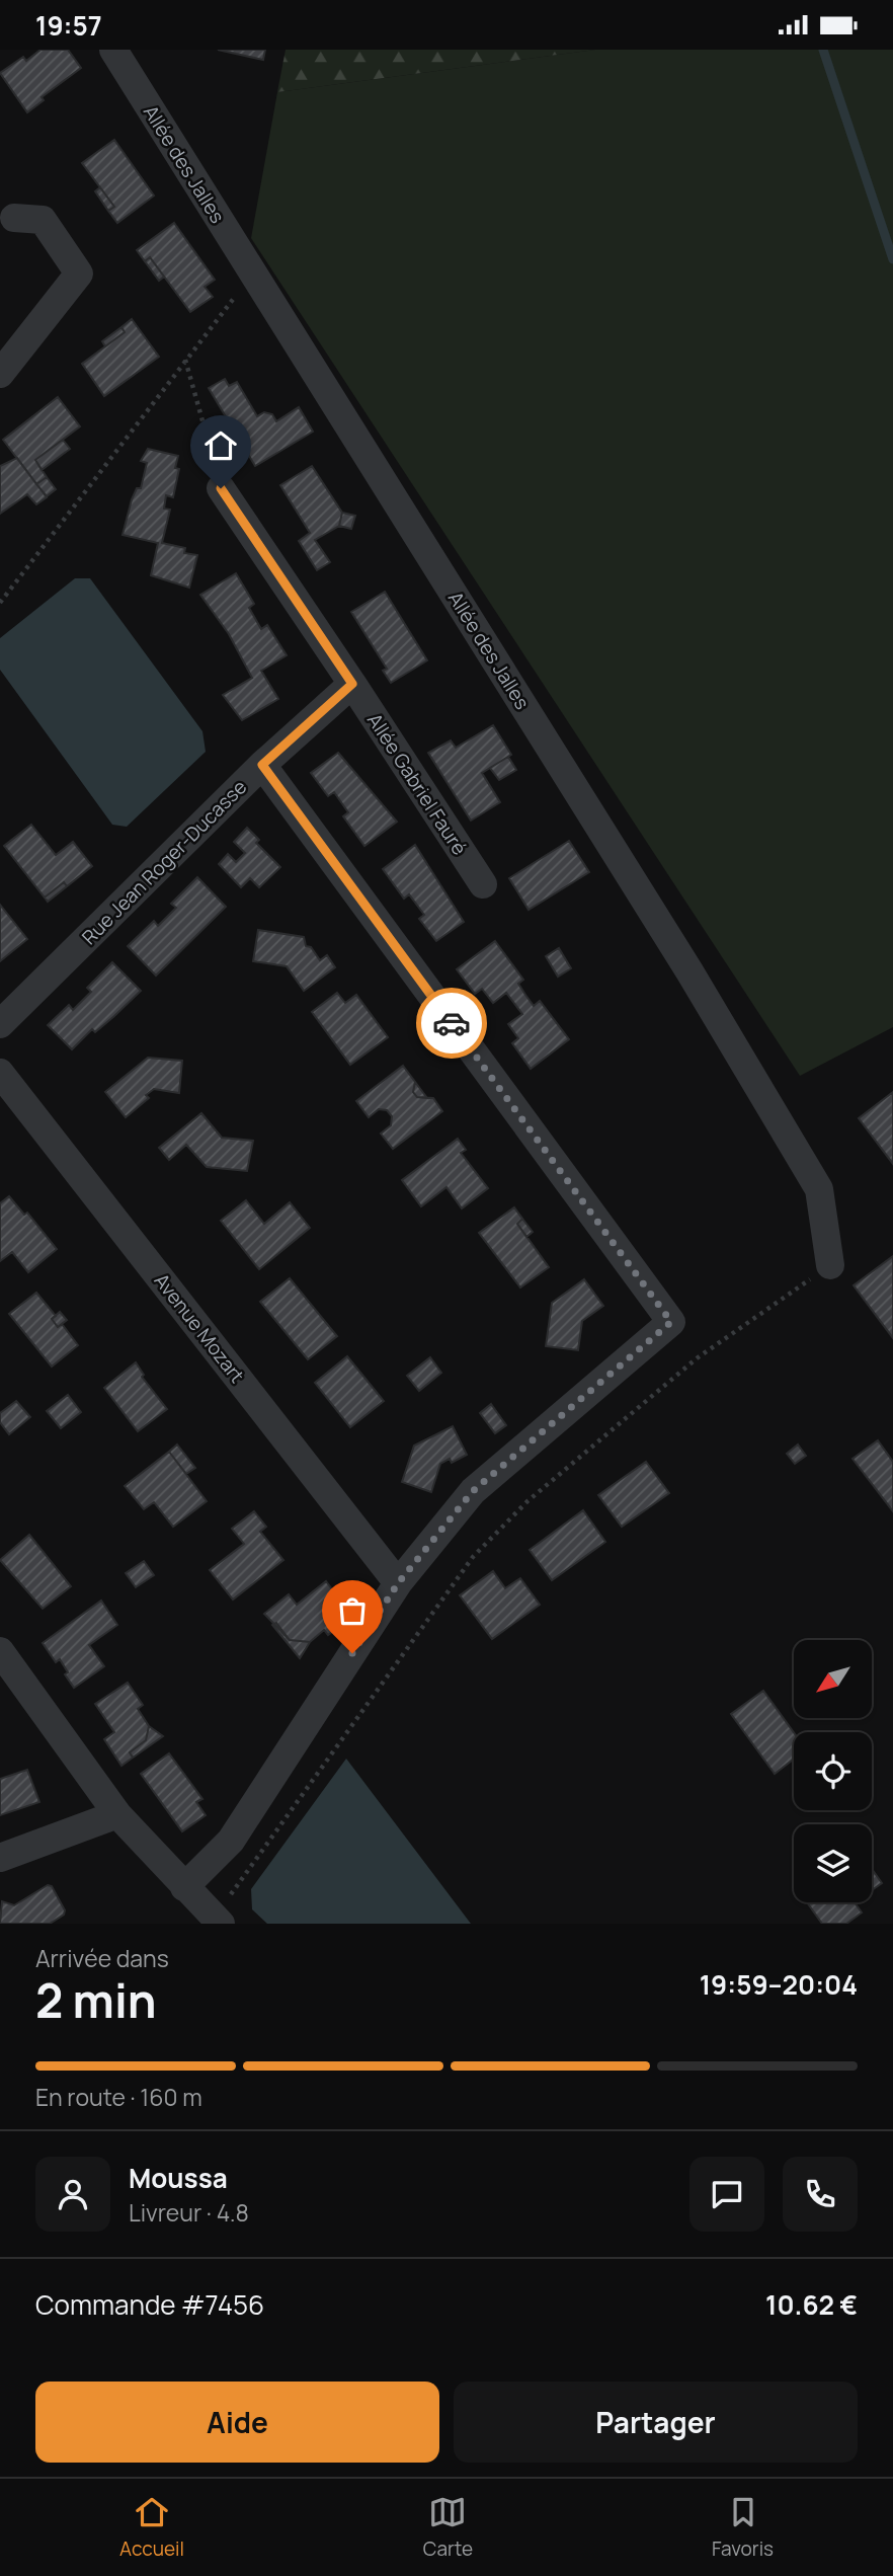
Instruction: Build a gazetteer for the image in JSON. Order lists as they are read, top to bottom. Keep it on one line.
{"streets":{"street":["Allée des Jalles","Allée Gabriel Fauré","Rue Jean Roger-Ducasse","Avenue Mozart"]},"crossings":[["Rue Jean Roger-Ducasse","Avenue Mozart"]],"north":"bottom left","page":{"status":"19:57","heading":["2 min","Arrivée dans","19:59–20:04"],"panel":["Moussa","Livreur · 4.8","Commande #7456","10.62 €"],"bar":"En route · 160 m","buttons":["Aide","Partager"],"tabs":["Accueil","Carte","Favoris"]}}
